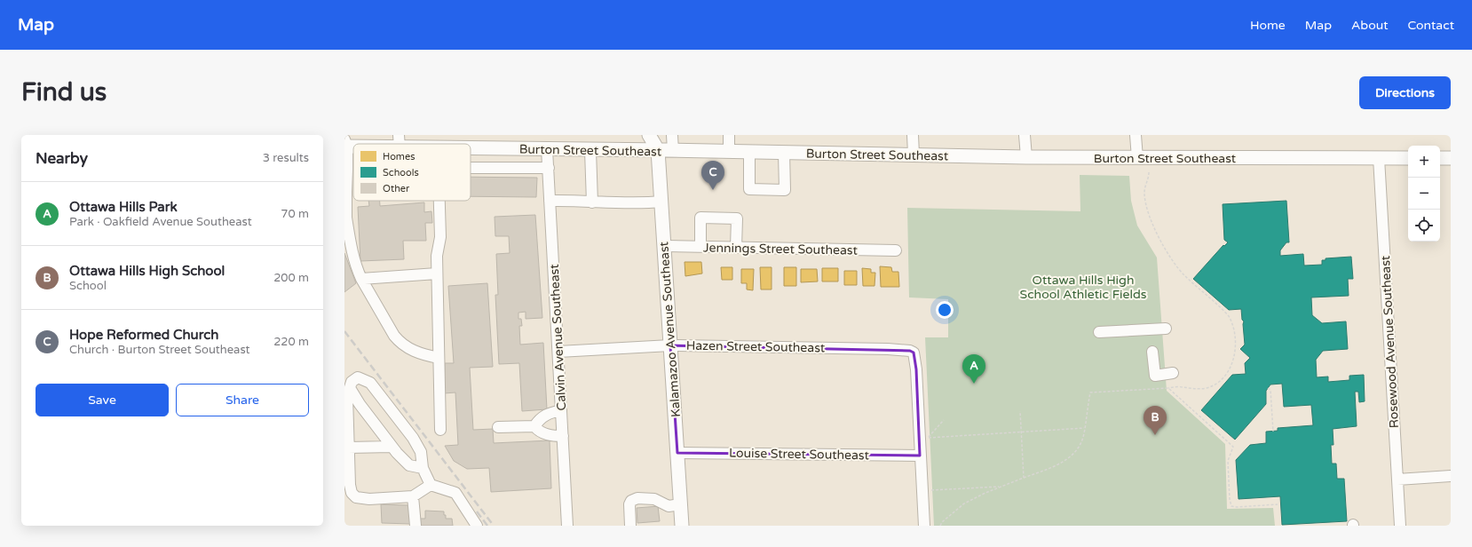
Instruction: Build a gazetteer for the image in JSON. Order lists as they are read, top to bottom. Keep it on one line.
{"streets":{"main road":["Burton Street Southeast","Kalamazoo Avenue Southeast"],"street":["Jennings Street Southeast","Calvin Avenue Southeast","Rosewood Avenue Southeast","Hazen Street Southeast","Louise Street Southeast"]},"crossings":[["Burton Street Southeast","Kalamazoo Avenue Southeast"],["Burton Street Southeast","Calvin Avenue Southeast"],["Burton Street Southeast","Rosewood Avenue Southeast"],["Jennings Street Southeast","Kalamazoo Avenue Southeast"],["Kalamazoo Avenue Southeast","Hazen Street Southeast"],["Kalamazoo Avenue Southeast","Louise Street Southeast"],["Calvin Avenue Southeast","Hazen Street Southeast"],["Hazen Street Southeast","Louise Street Southeast"]],"parks":["Ottawa Hills High School Athletic Fields"],"legend":["Homes","Schools","Other"],"page":{"header":"Map","nav":["Home","Map","About","Contact"],"buttons":["Directions",["Save","Share"]],"title":"Find us","heading":["Nearby","3 results"],"map_buttons":["+","−"],"pins":["C","A","B"],"list":[{"mark":"A","name":"Ottawa Hills Park","note":"Park · Oakfield Avenue Southeast","value":"70 m"},{"mark":"B","name":"Ottawa Hills High School","note":"School","value":"200 m"},{"mark":"C","name":"Hope Reformed Church","note":"Church · Burton Street Southeast","value":"220 m"}]}}
